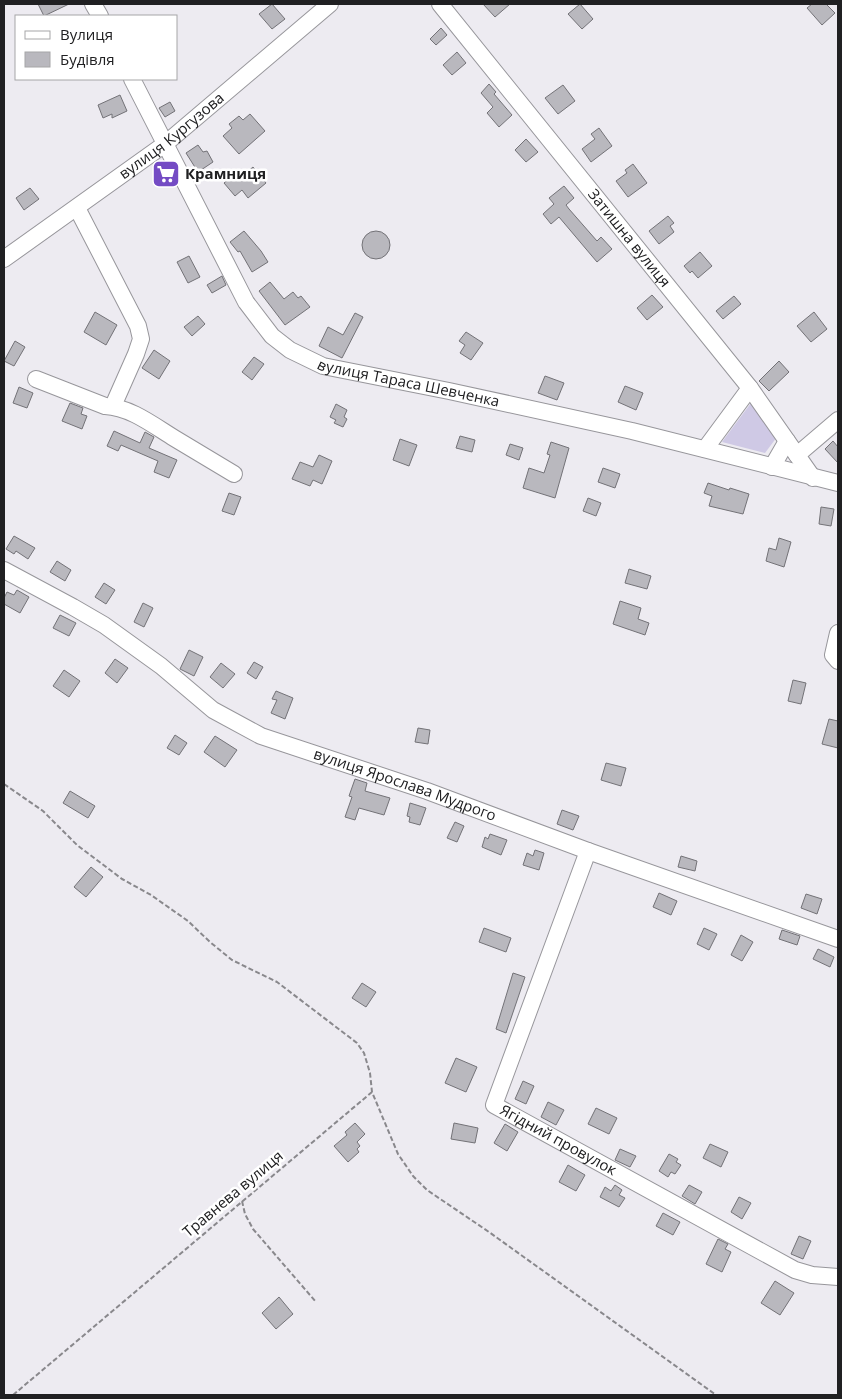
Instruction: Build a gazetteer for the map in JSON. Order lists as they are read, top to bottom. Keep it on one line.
{"streets":{"street":["вулиця Кургузова","Затишна вулиця","вулиця Тараса Шевченка","вулиця Ярослава Мудрого","Ягідний провулок"],"path":["Травнева вулиця"]},"crossings":[["вулиця Кургузова","вулиця Тараса Шевченка"],["Затишна вулиця","вулиця Тараса Шевченка"],["вулиця Ярослава Мудрого","Ягідний провулок"]],"places":{"supermarket":["Крамниця"]},"legend":["Вулиця","Будівля"]}
